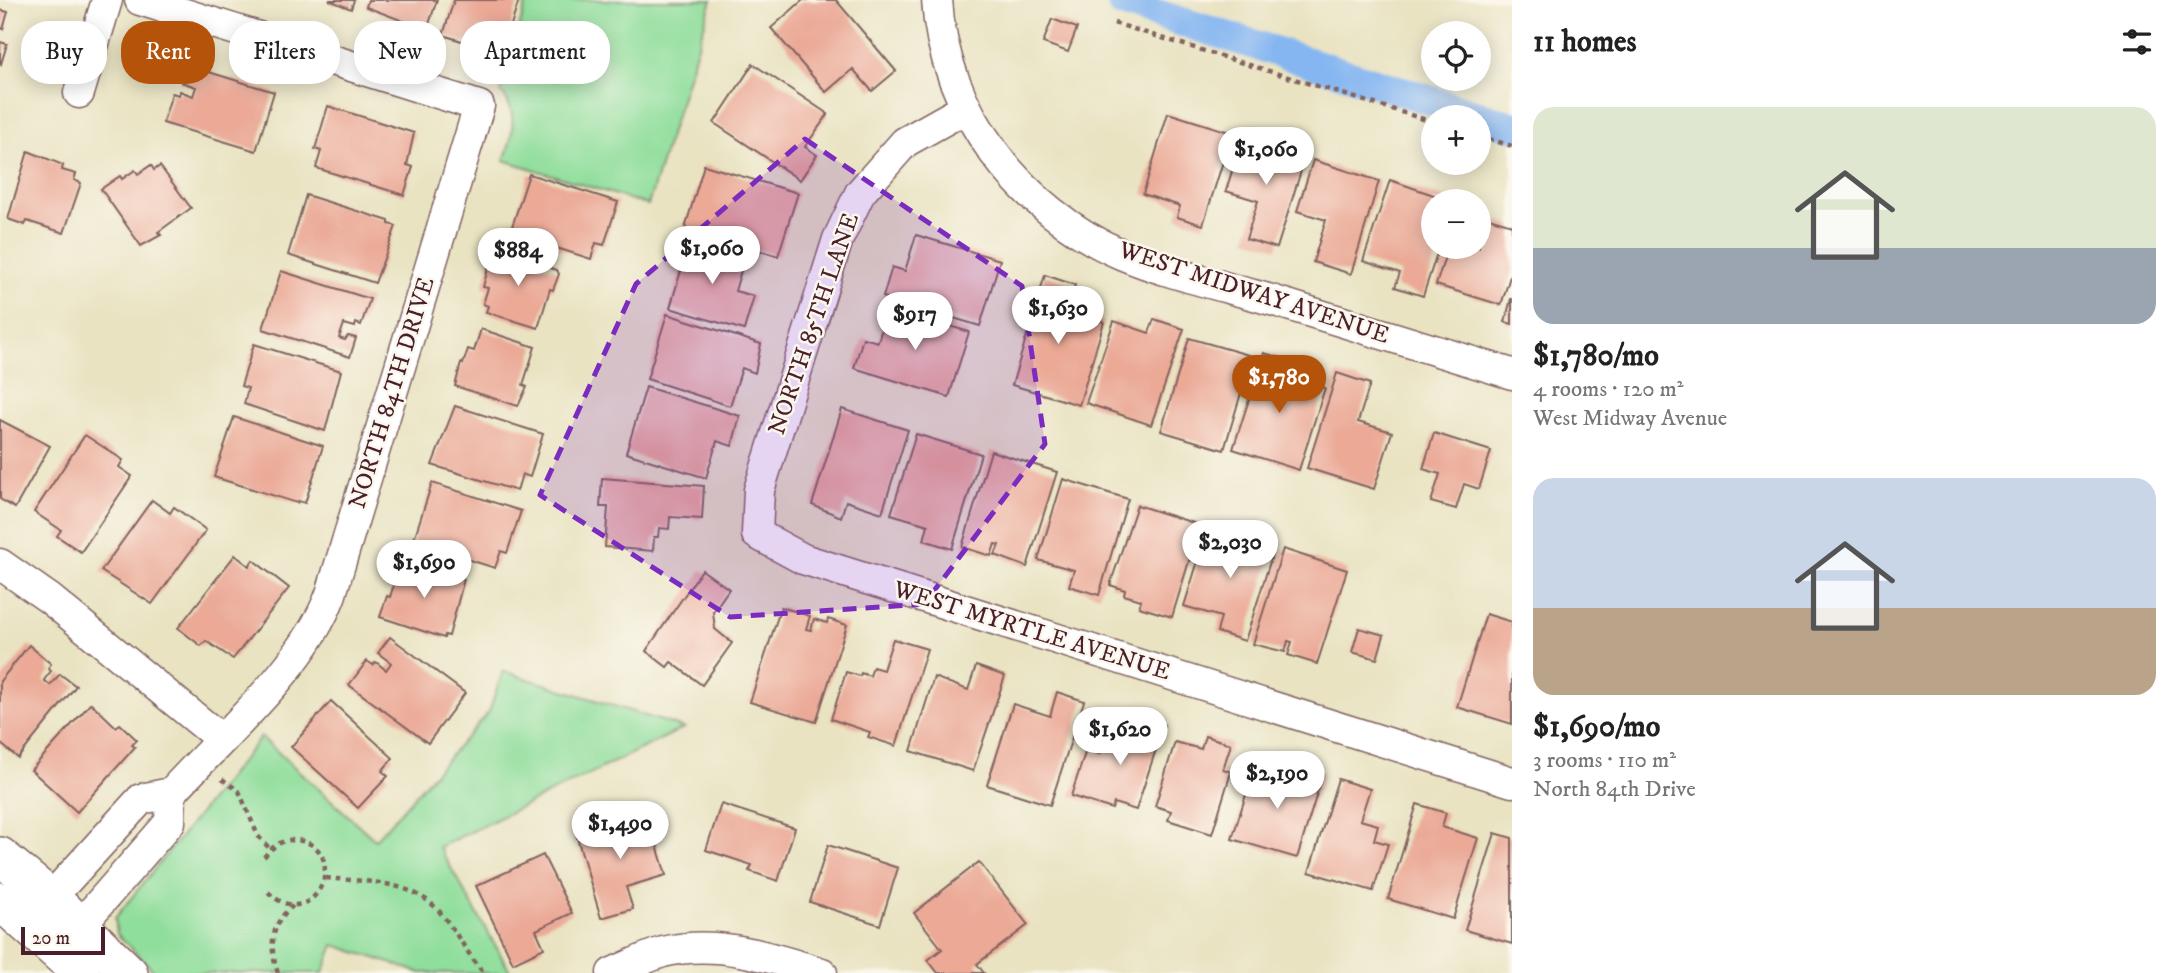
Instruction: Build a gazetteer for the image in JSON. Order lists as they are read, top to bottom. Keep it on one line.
{"streets":{"street":["WEST MIDWAY AVENUE","NORTH 85TH LANE","NORTH 84TH DRIVE","WEST MYRTLE AVENUE"]},"crossings":[["WEST MIDWAY AVENUE","NORTH 85TH LANE"],["NORTH 85TH LANE","WEST MYRTLE AVENUE"]],"scale_bar":"20 m","page":{"heading":"11 homes","map_buttons":["+","−"],"chip":["Buy","Rent","Filters","New","Apartment"],"list":[{"name":"$1,780/mo","note":"4 rooms · 120 m² · West Midway Avenue"},{"name":"$1,690/mo","note":"3 rooms · 110 m² · North 84th Drive"}],"price":["$1,060","$1,060","$884","$1,630","$917","$1,780","$2,030","$1,690","$1,620","$2,190","$1,490"],"scale":"20 m"}}
